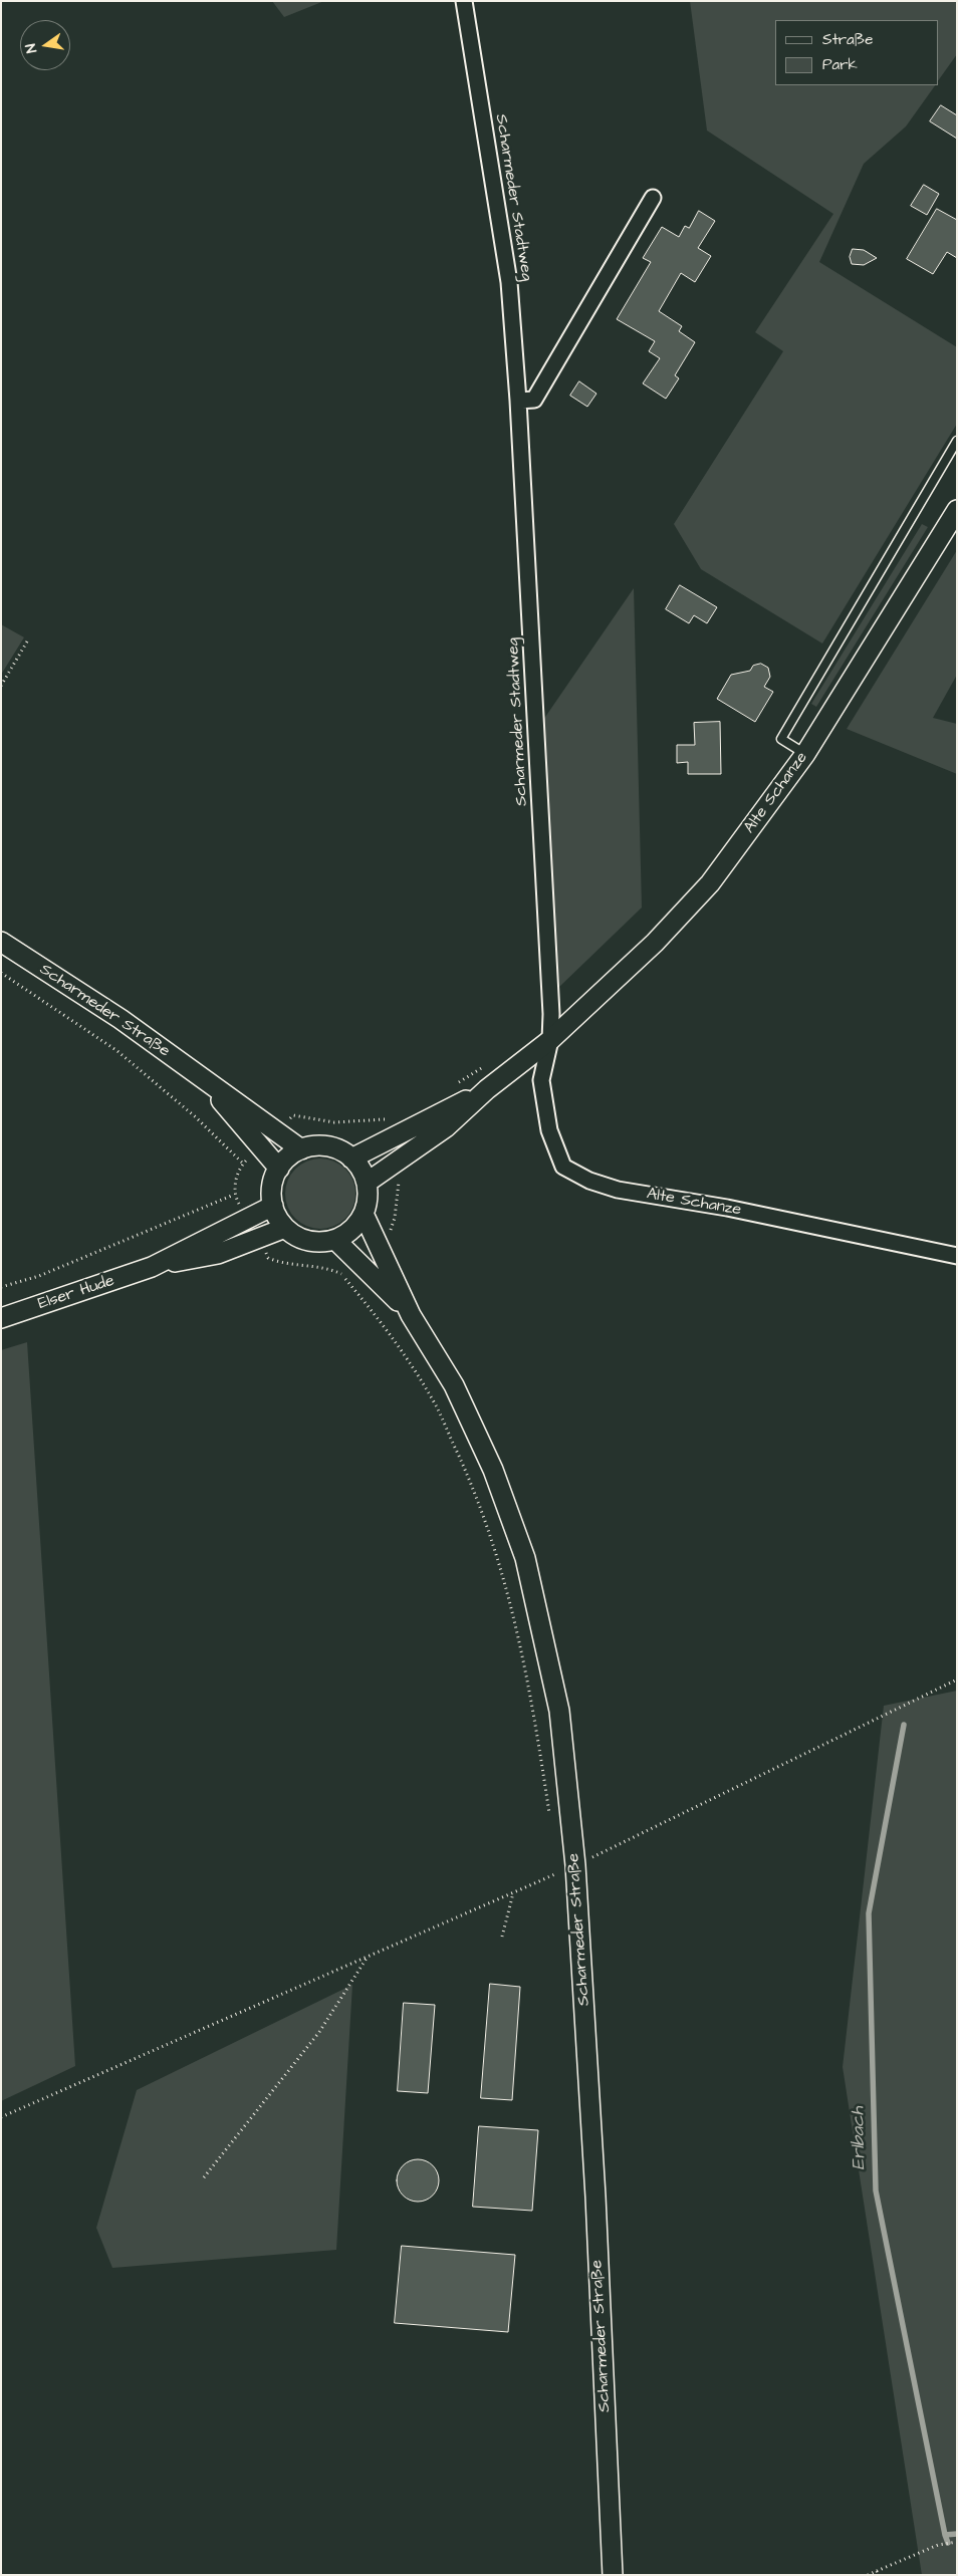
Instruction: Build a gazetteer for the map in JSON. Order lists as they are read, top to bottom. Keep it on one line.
{"streets":{"street":["Scharmeder Stadtweg","Alte Schanze","Scharmeder Straße","Elser Hude"]},"crossings":[["Scharmeder Stadtweg","Alte Schanze"],["Alte Schanze","Scharmeder Straße"],["Alte Schanze","Elser Hude"],["Scharmeder Straße","Elser Hude"]],"water":["Erlbach"],"legend":["Straße","Park"],"north":"left"}
